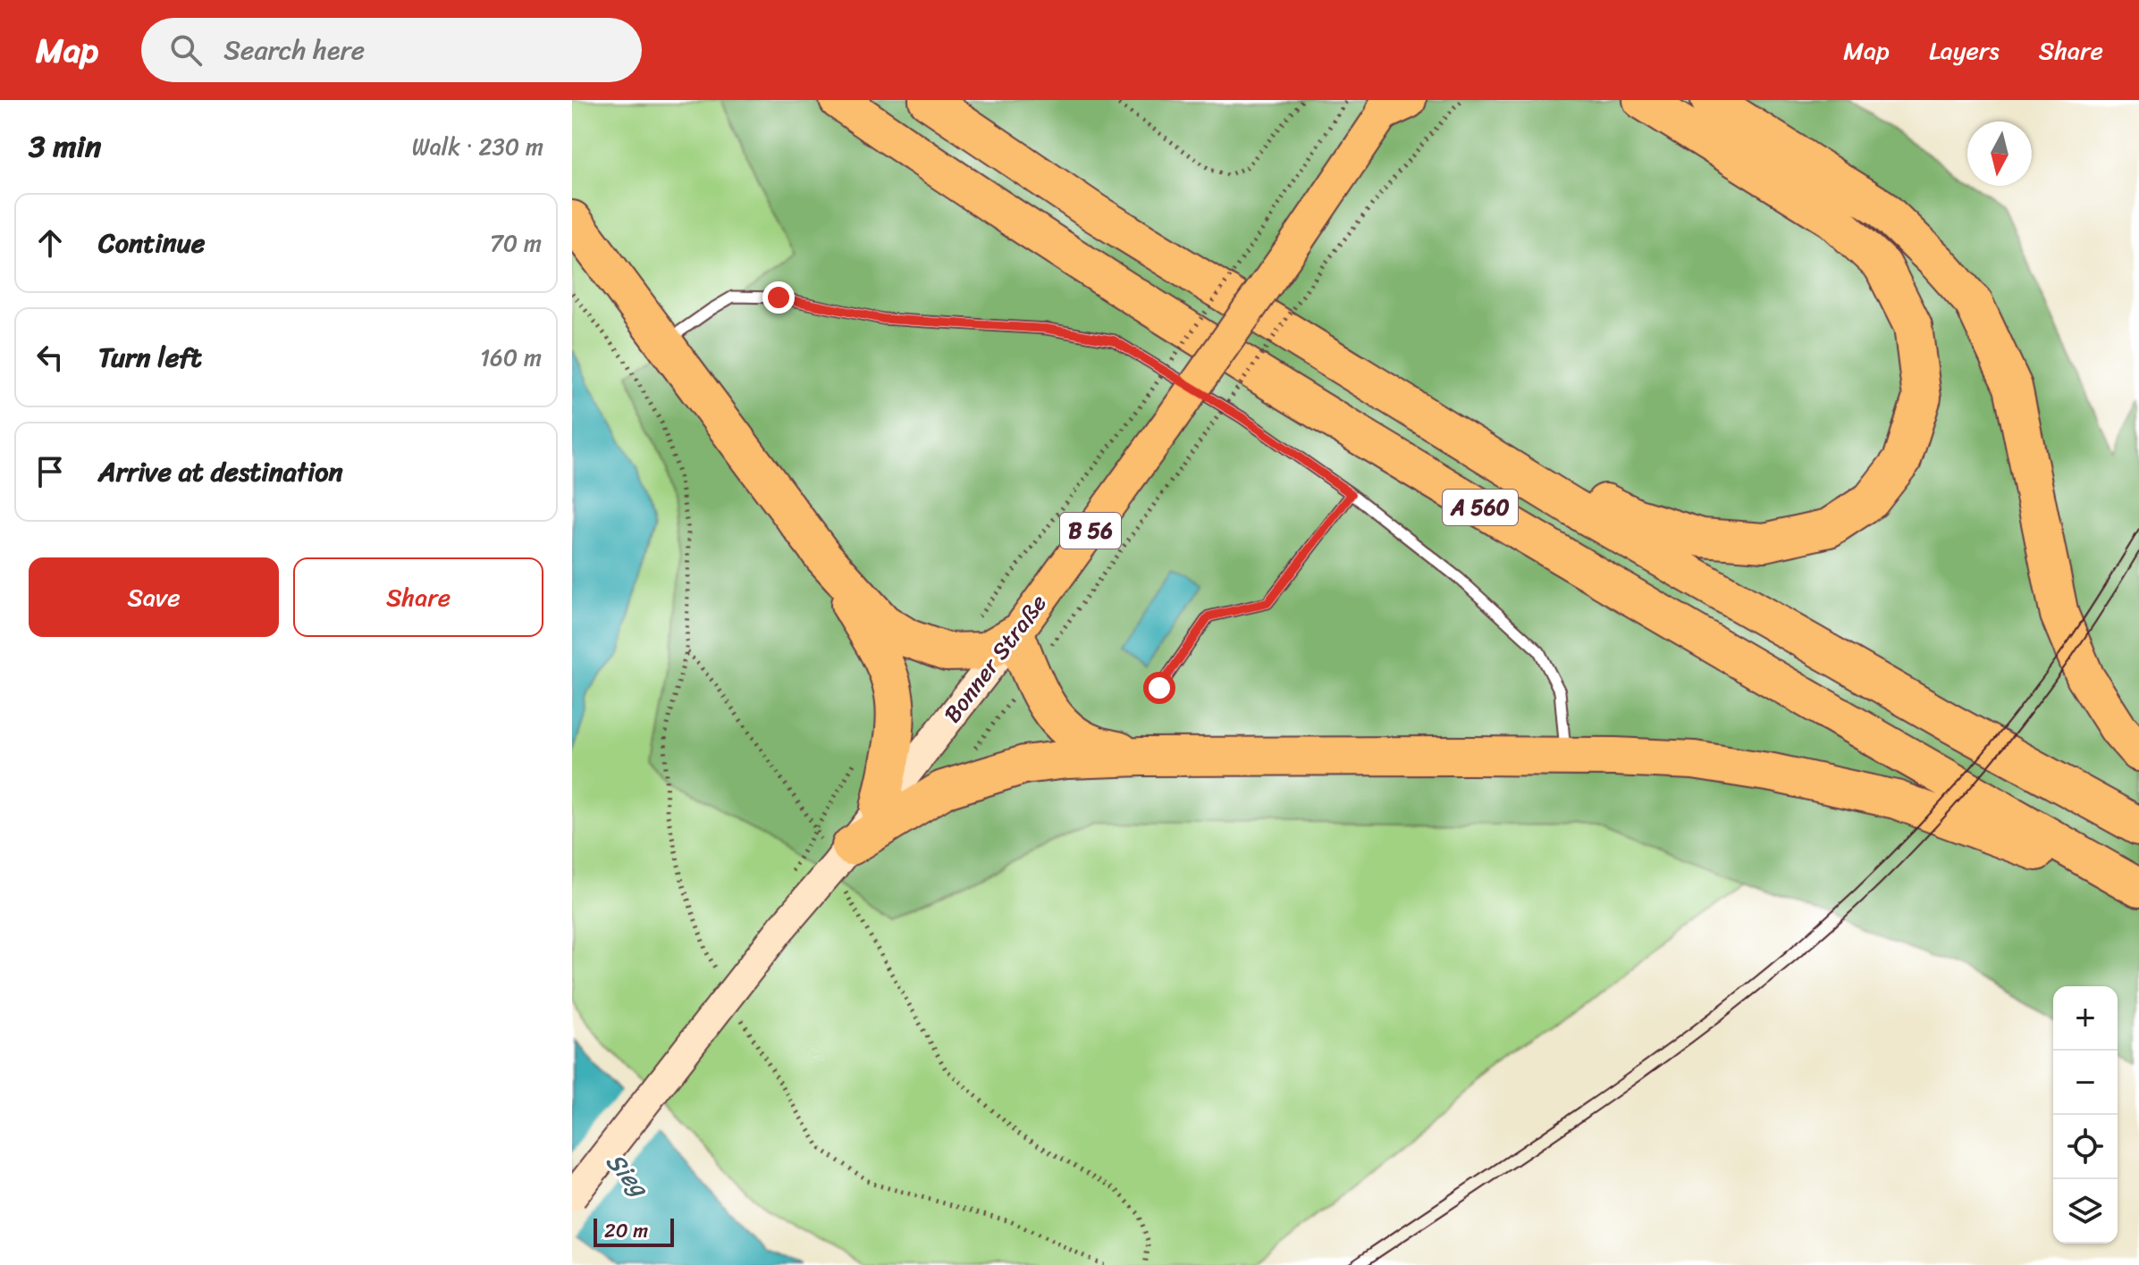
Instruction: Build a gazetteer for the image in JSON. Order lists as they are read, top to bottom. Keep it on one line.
{"streets":{"highway":["A 560"],"main road":["B 56","Bonner Straße"]},"water":["Sieg"],"scale_bar":"20 m","north":"bottom","page":{"header":"Map","search":"Search here","nav":["Map","Layers","Share"],"heading":["3 min","Walk · 230 m"],"list":[["Continue","70 m"],["Turn left","160 m"],"Arrive at destination"],"buttons":["Save","Share"],"map_buttons":["+","−"],"scale":"20 m"}}
